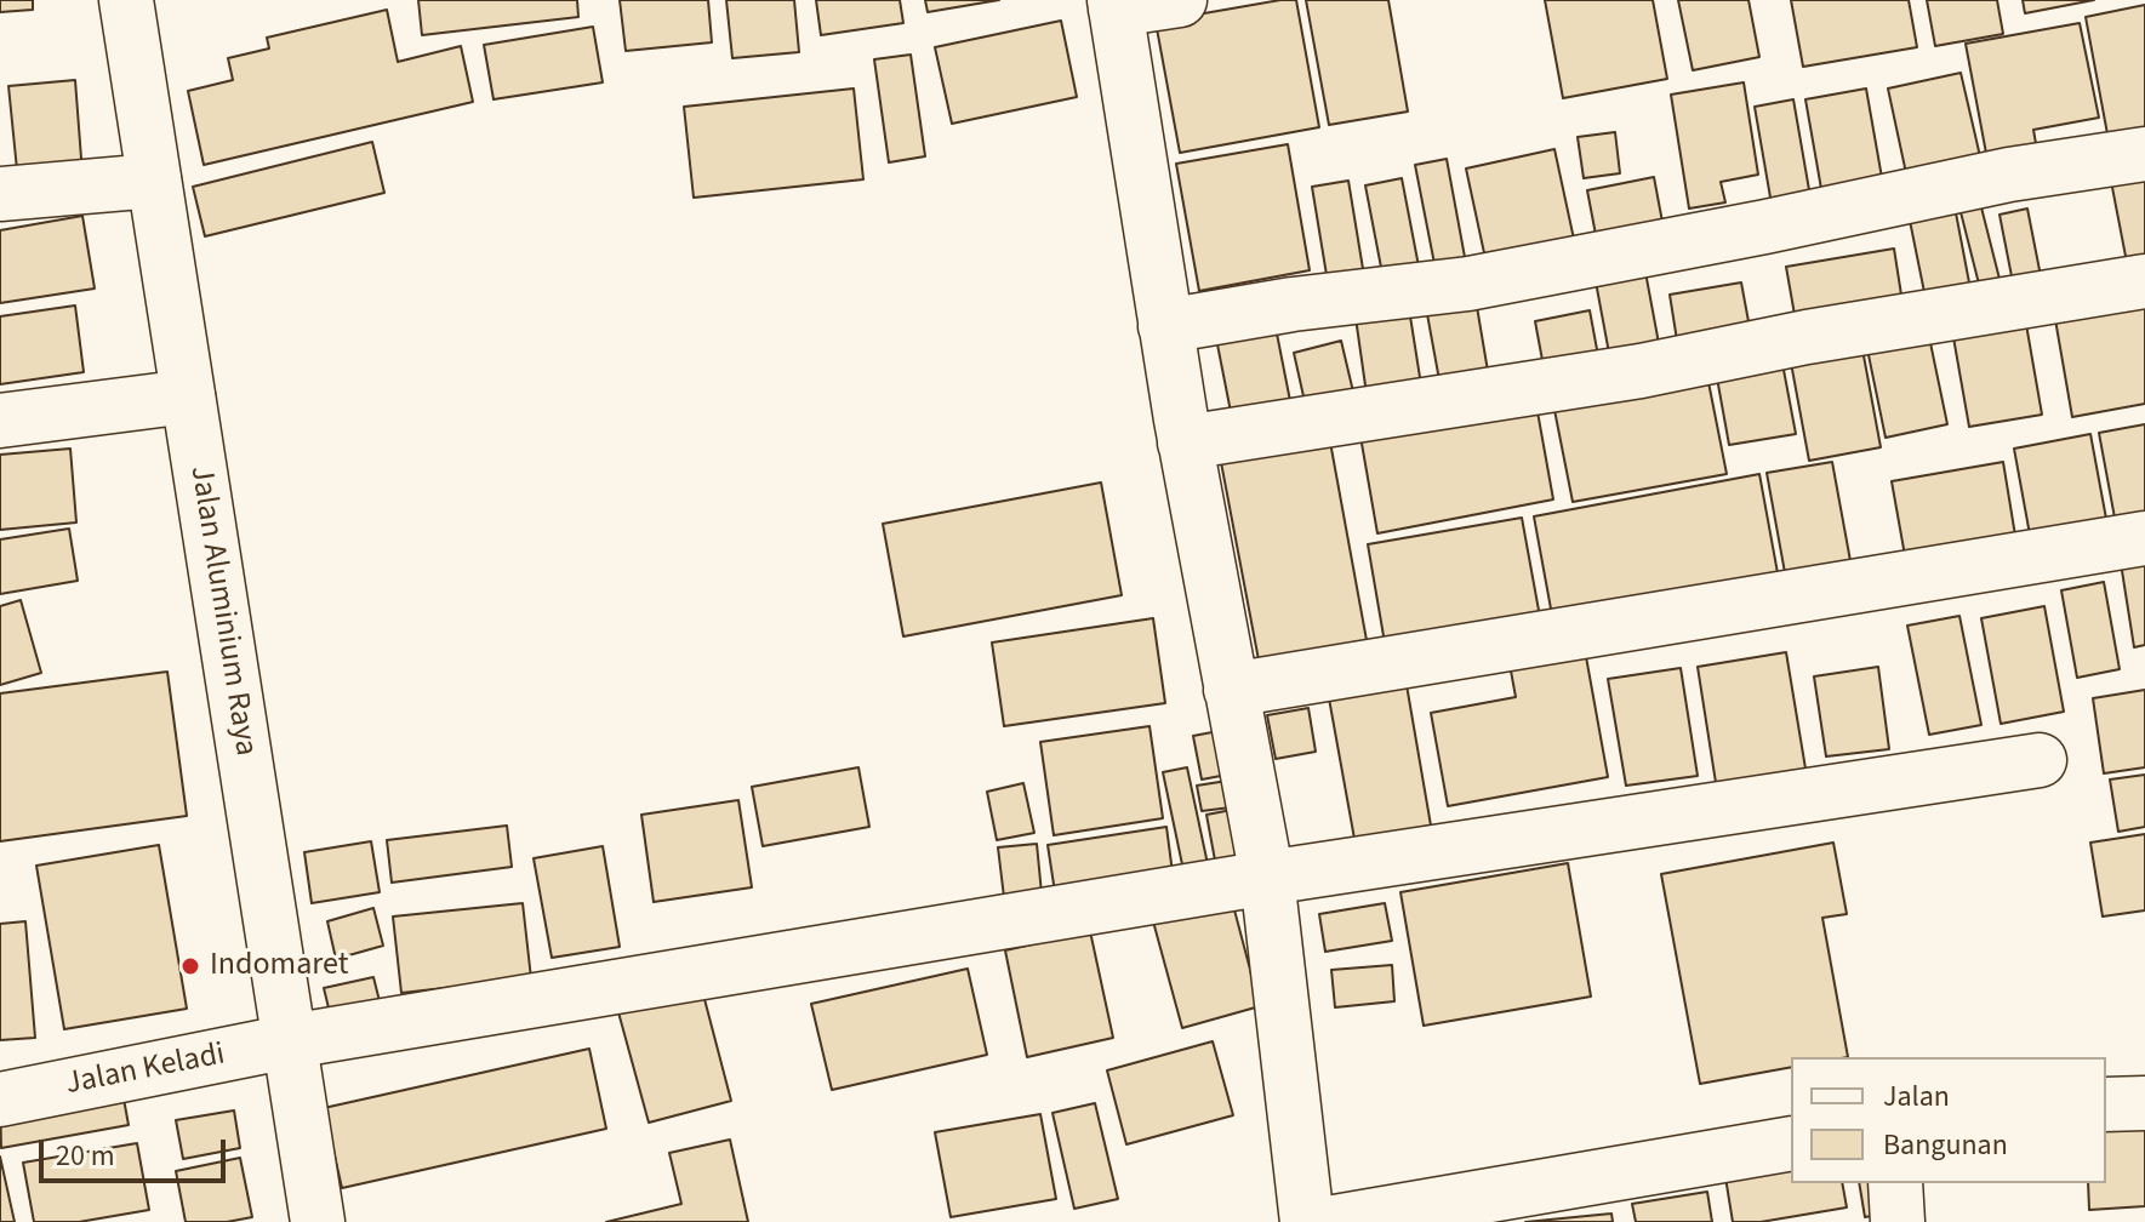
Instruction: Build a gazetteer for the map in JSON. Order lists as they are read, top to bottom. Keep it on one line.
{"streets":{"street":["Jalan Aluminium Raya","Jalan Keladi"]},"crossings":[["Jalan Aluminium Raya","Jalan Keladi"]],"places":["Indomaret"],"legend":["Jalan","Bangunan"],"scale_bar":"20 m"}
